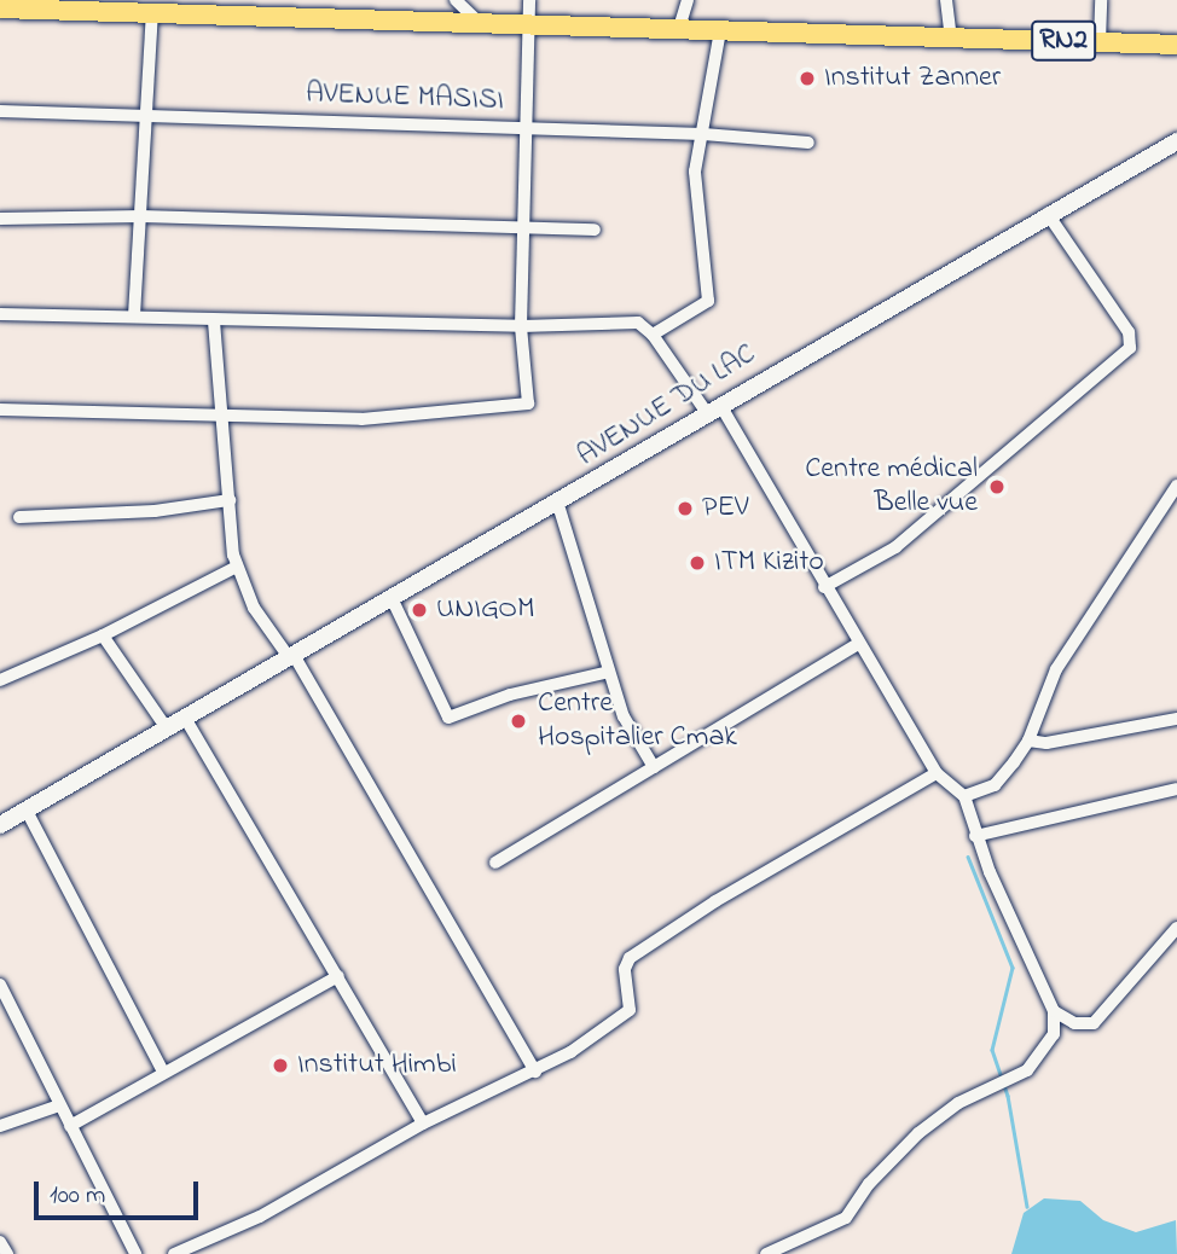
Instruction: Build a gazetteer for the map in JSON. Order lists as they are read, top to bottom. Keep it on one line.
{"streets":{"highway":["RN2"],"main road":["AVENUE DU LAC"],"street":["AVENUE MASISI"]},"places":["Institut Zanner","Centre médical Belle vue","PEV","ITM Kizito","UNIGOM","Centre Hospitalier Cmak","Institut Himbi"],"scale_bar":"100 m"}
